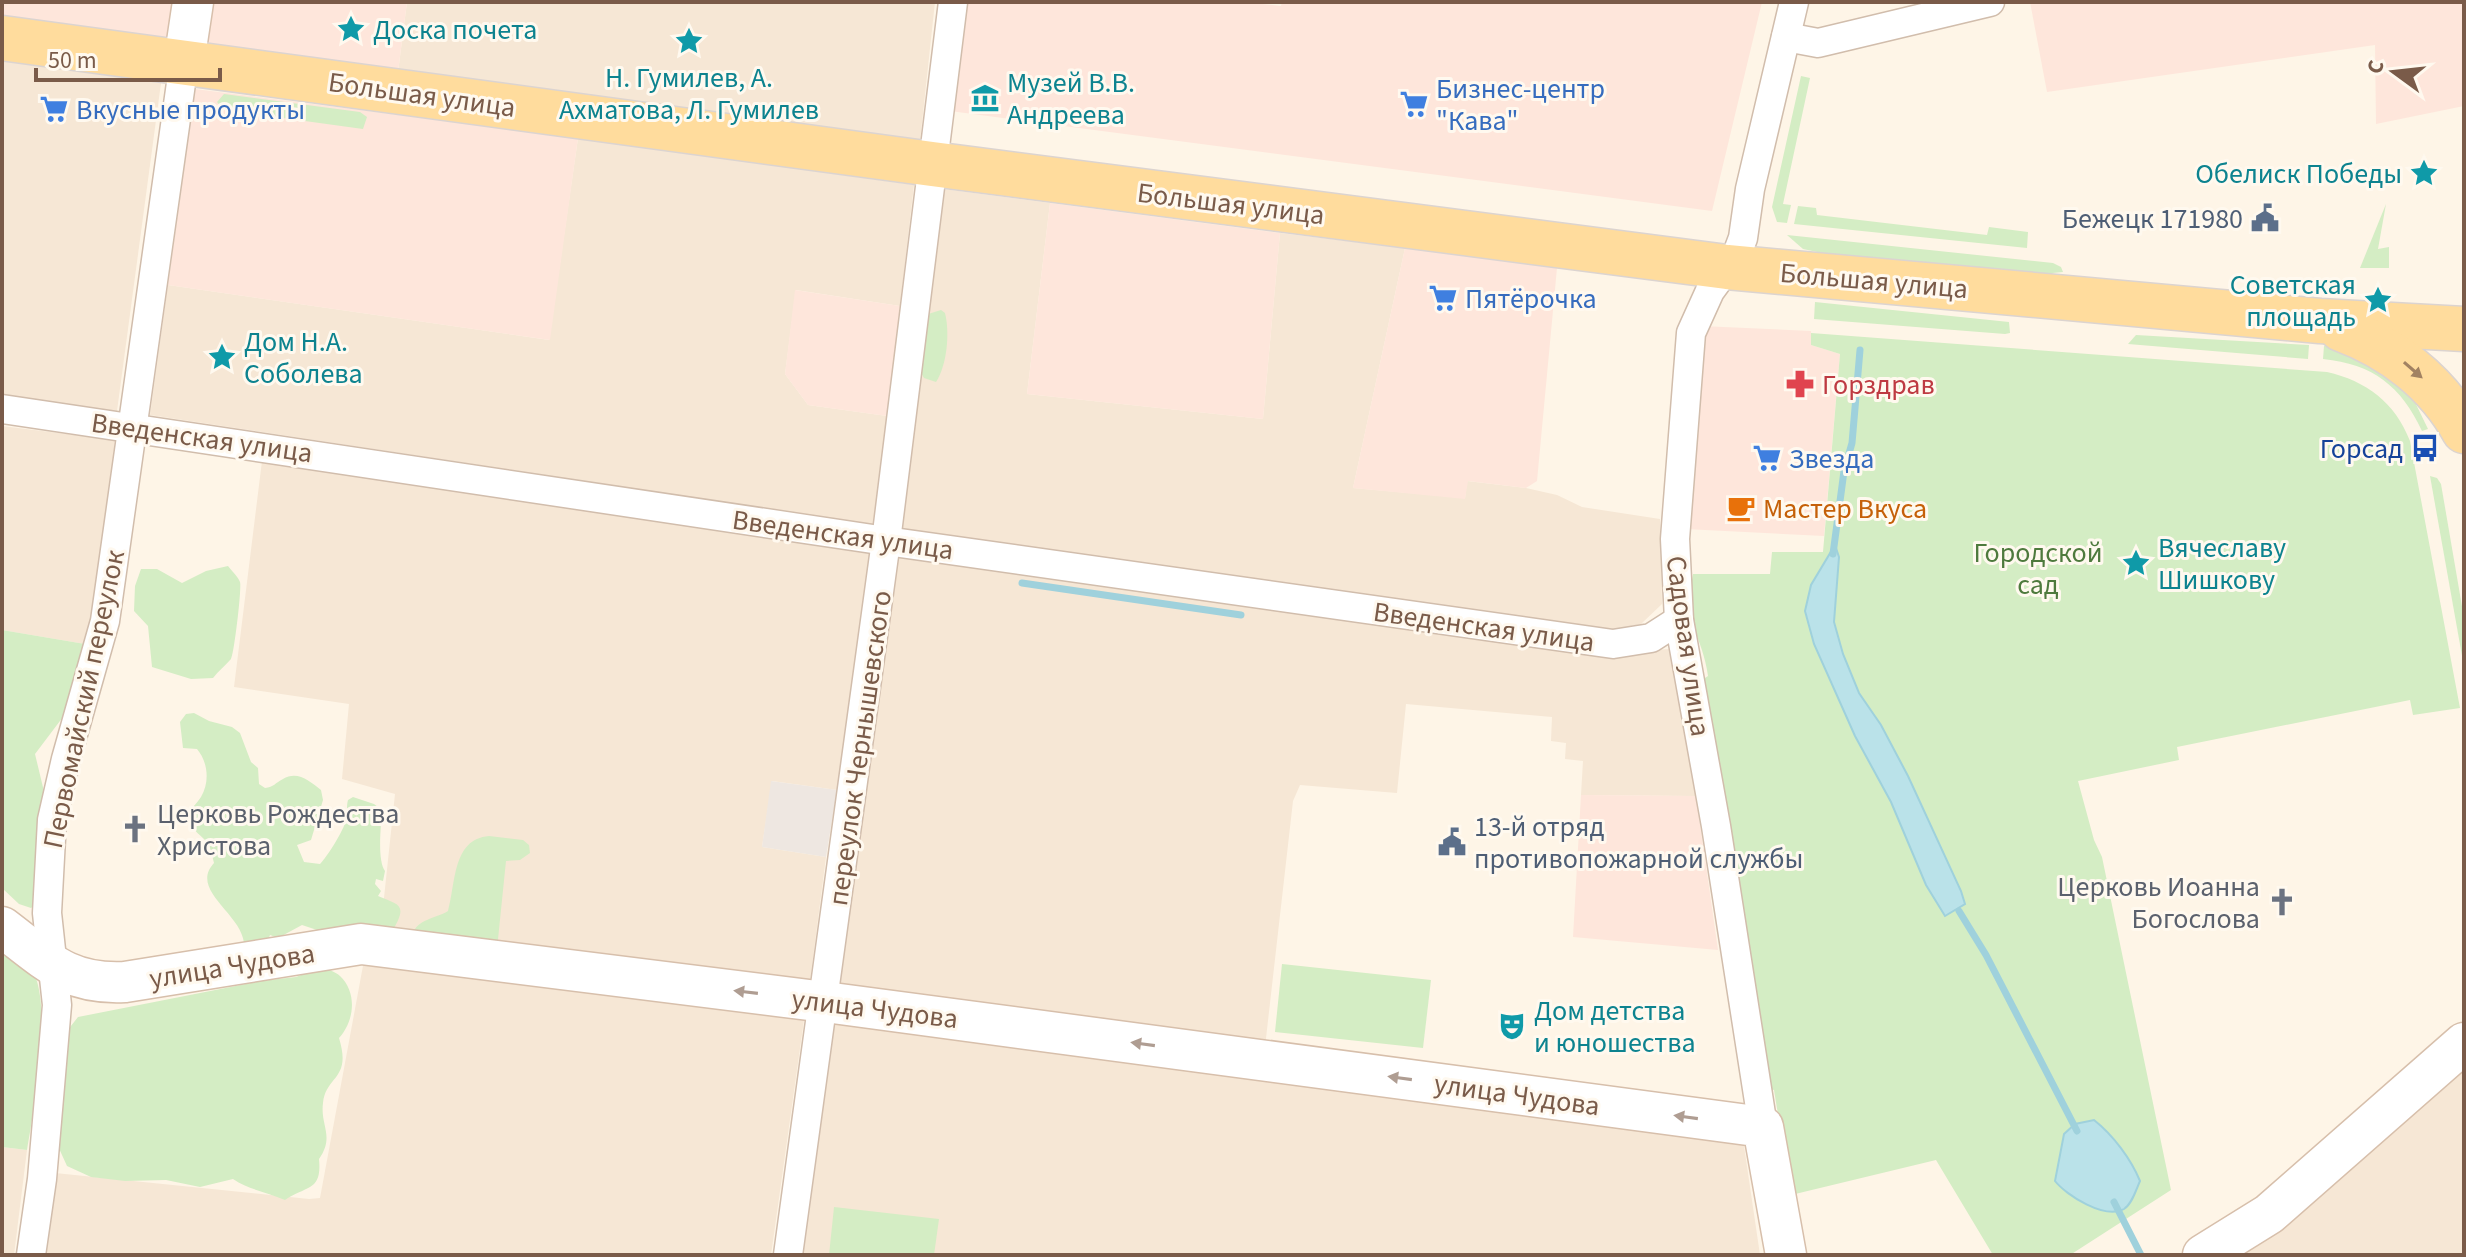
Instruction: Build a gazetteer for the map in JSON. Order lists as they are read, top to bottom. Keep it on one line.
{"streets":{"main road":["Большая улица"],"street":["Введенская улица","Садовая улица","Первомайский переулок","переулок Чернышевского","улица Чудова"]},"crossings":[["Большая улица","Садовая улица"],["Большая улица","Первомайский переулок"],["Большая улица","переулок Чернышевского"],["Введенская улица","Садовая улица"],["Введенская улица","Первомайский переулок"],["Введенская улица","переулок Чернышевского"],["Садовая улица","улица Чудова"],["Первомайский переулок","улица Чудова"],["переулок Чернышевского","улица Чудова"]],"one_way":["улица Чудова"],"parks":["Городской сад"],"places":{"place":["Доска почета","Н. Гумилев, А. Ахматова, Л. Гумилев","Обелиск Победы","Советская площадь","Дом Н.А. Соболева","Вячеславу Шишкову"],"museum":["Музей В.В. Андреева"],"supermarket":["Бизнес-центр \"Кава\"","Вкусные продукты","Пятёрочка","Звезда"],"public building":["Бежецк 171980","13-й отряд противопожарной службы"],"pharmacy":["Горздрав"],"bus stop":["Горсад"],"cafe":["Мастер Вкуса"],"church":["Церковь Рождества Христова","Церковь Иоанна Богослова"],"theatre":["Дом детства и юношества"]},"scale_bar":"50 m","north":"left"}
